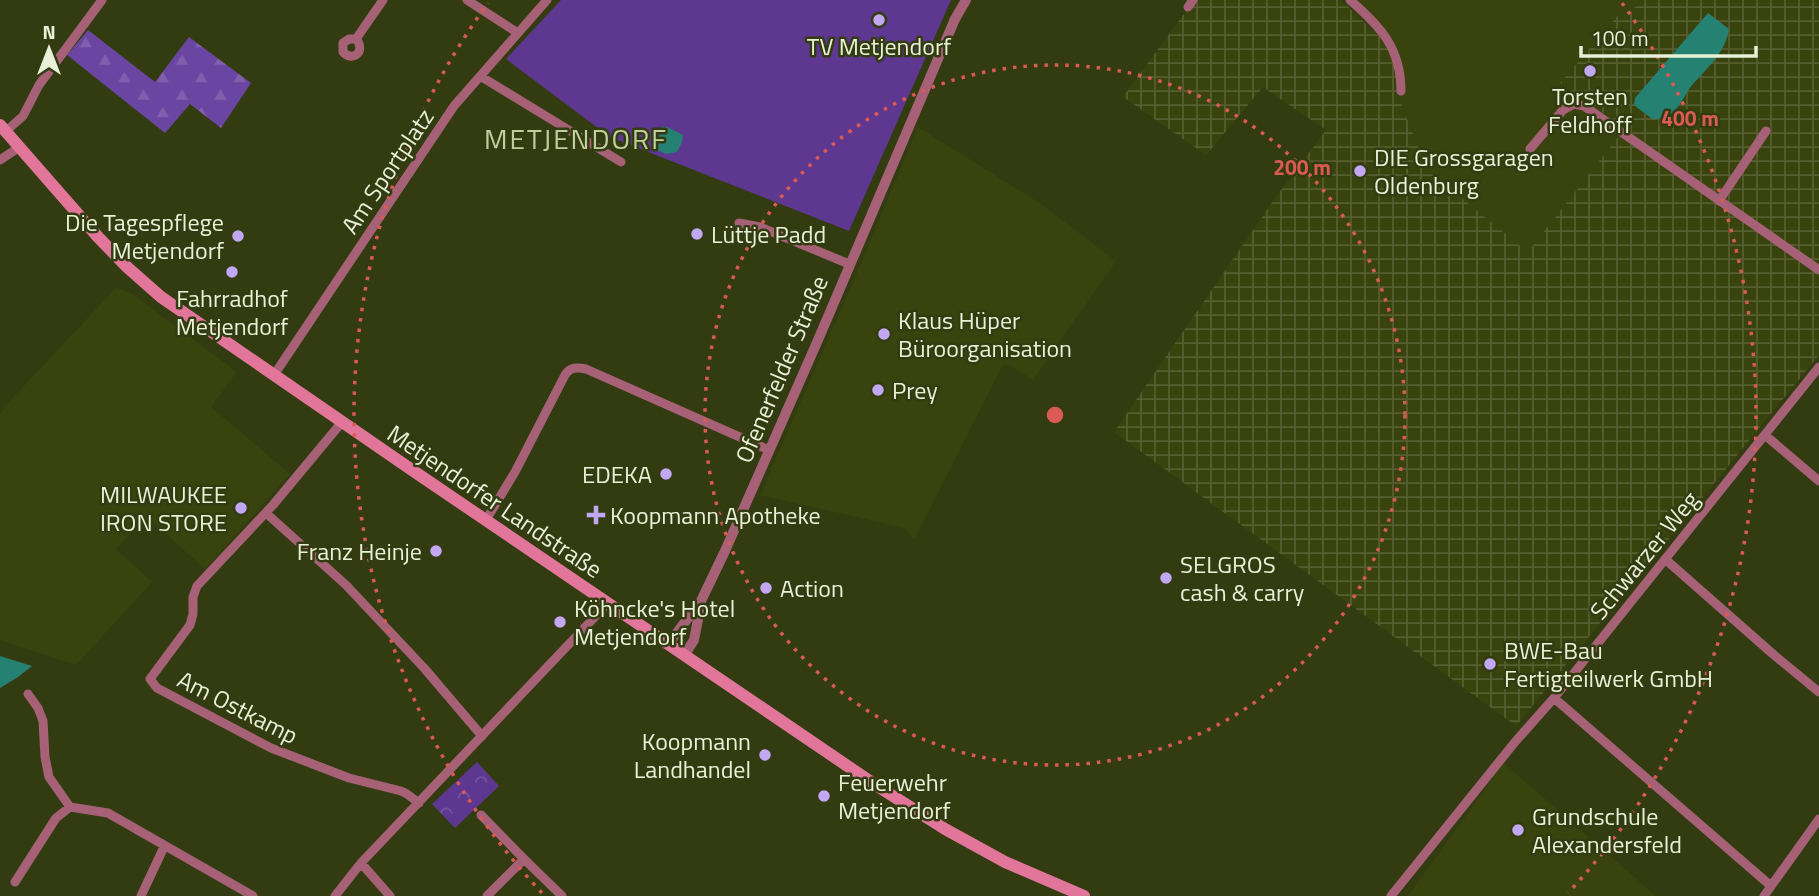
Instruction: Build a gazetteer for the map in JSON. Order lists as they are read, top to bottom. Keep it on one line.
{"streets":{"main road":["Metjendorfer Landstraße"],"street":["Am Sportplatz","Ofenerfelder Straße","Schwarzer Weg","Am Ostkamp"]},"crossings":[["Am Sportplatz","Metjendorfer Landstraße"],["Ofenerfelder Straße","Metjendorfer Landstraße"],["Metjendorfer Landstraße","Am Ostkamp"]],"districts":["METJENDORF"],"places":{"other":["TV Metjendorf","Torsten Feldhoff","DIE Grossgaragen Oldenburg","Lüttje Padd","Die Tagespflege Metjendorf","Fahrradhof Metjendorf","Klaus Hüper Büroorganisation","Prey","EDEKA","MILWAUKEE IRON STORE","Franz Heinje","SELGROS cash & carry","Action","Köhncke's Hotel Metjendorf","BWE-Bau Fertigteilwerk GmbH","Koopmann Landhandel","Feuerwehr Metjendorf","Grundschule Alexandersfeld"],"health":["Koopmann Apotheke"]},"scale_bar":"100 m","north":"top","rings":["400 m","200 m"]}
